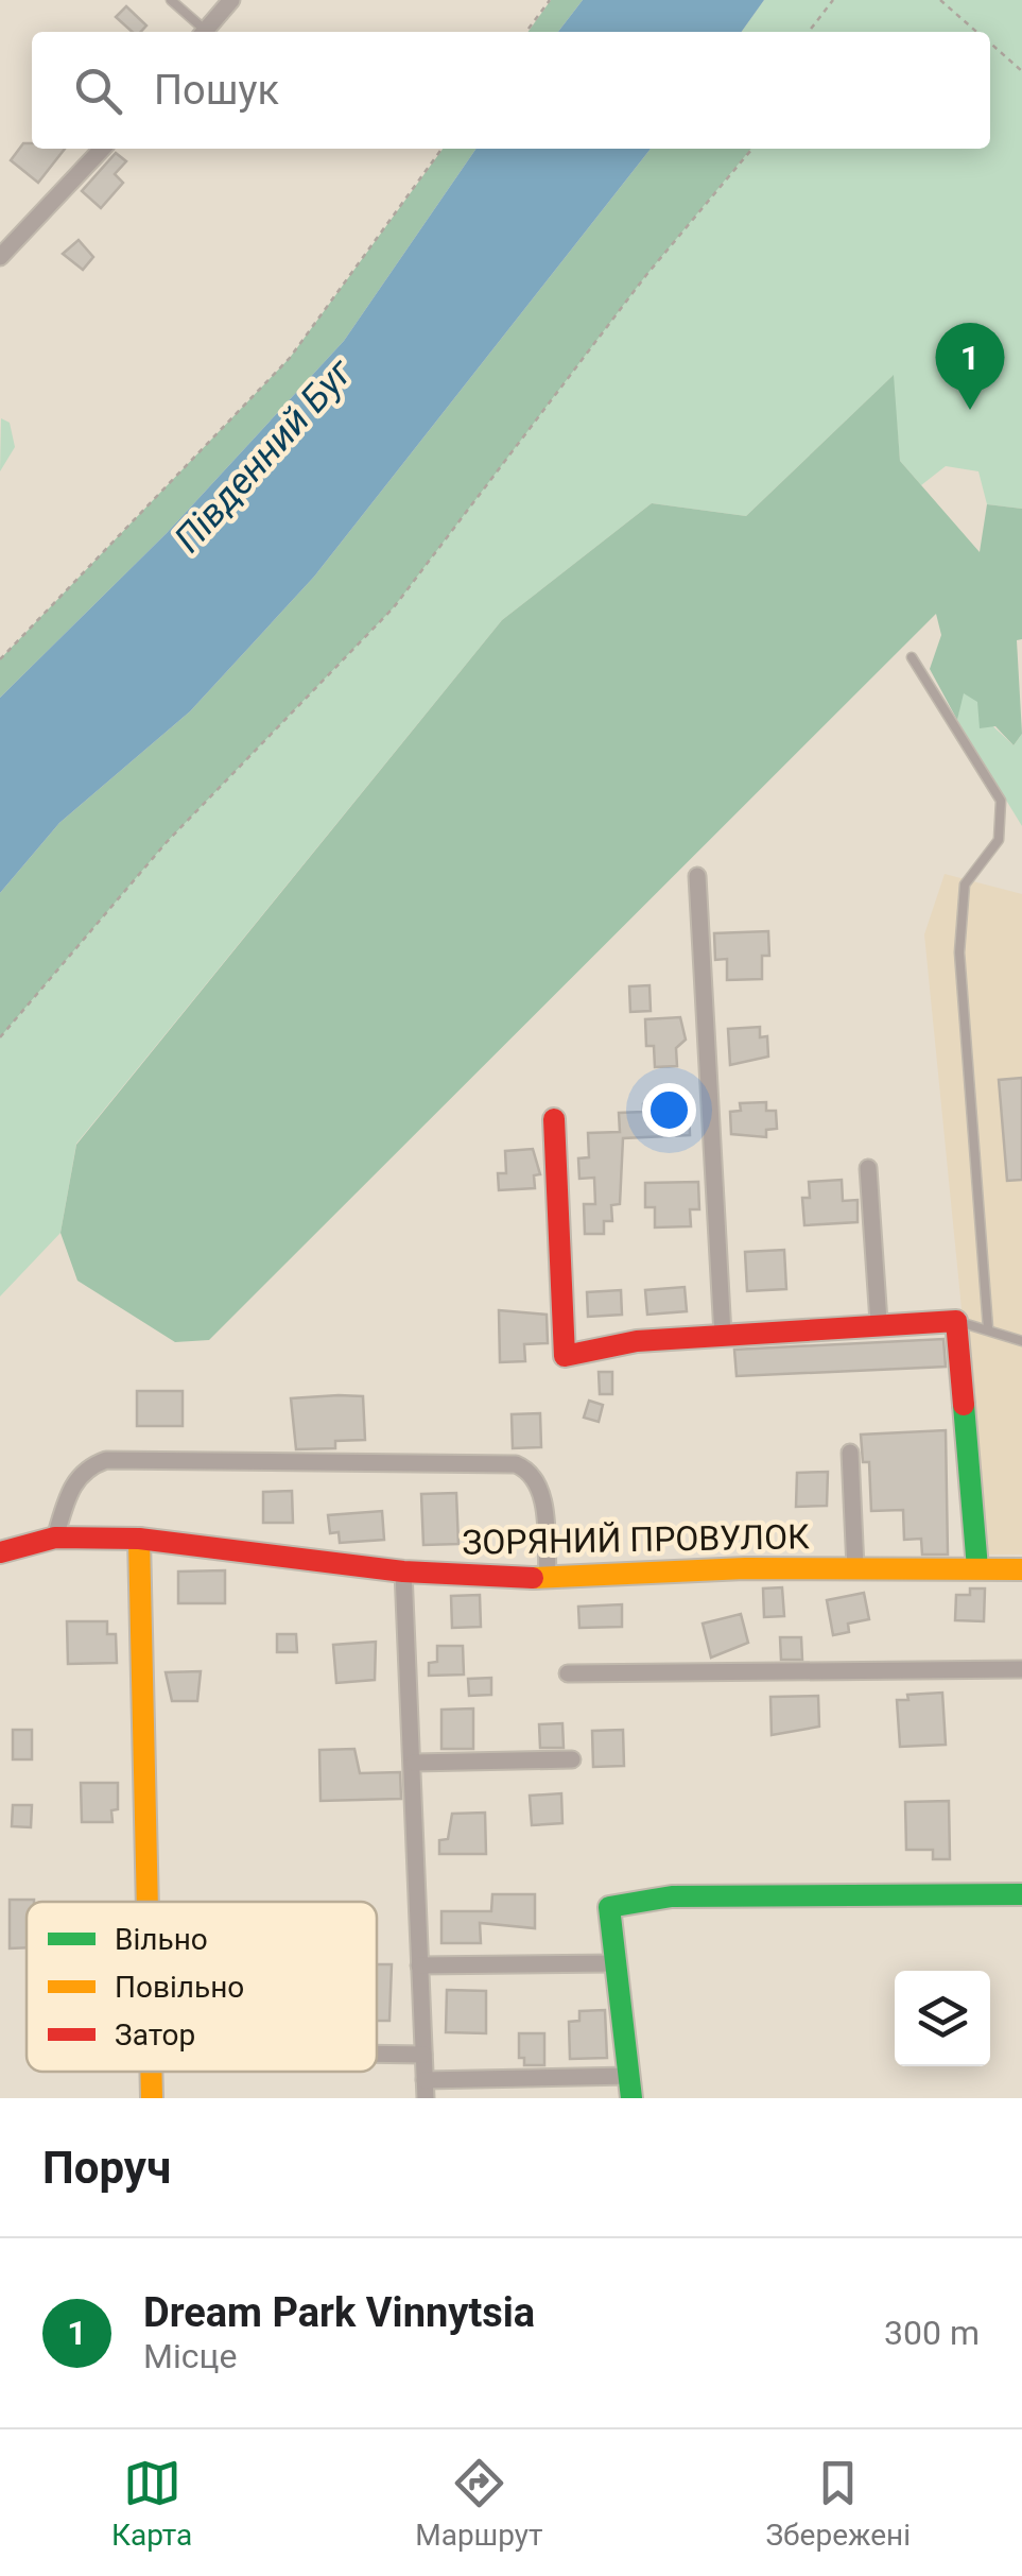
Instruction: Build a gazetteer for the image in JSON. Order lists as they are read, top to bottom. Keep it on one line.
{"streets":{"street":["ЗОРЯНИЙ ПРОВУЛОК"]},"water":["Південний Буг"],"legend":["Вільно","Повільно","Затор"],"page":{"search":"Пошук","pins":"1","heading":"Поруч","list":[{"mark":"1","name":"Dream Park Vinnytsia","note":"Місце","value":"300 m"}],"nav":["Карта","Маршрут","Збережені"]}}
